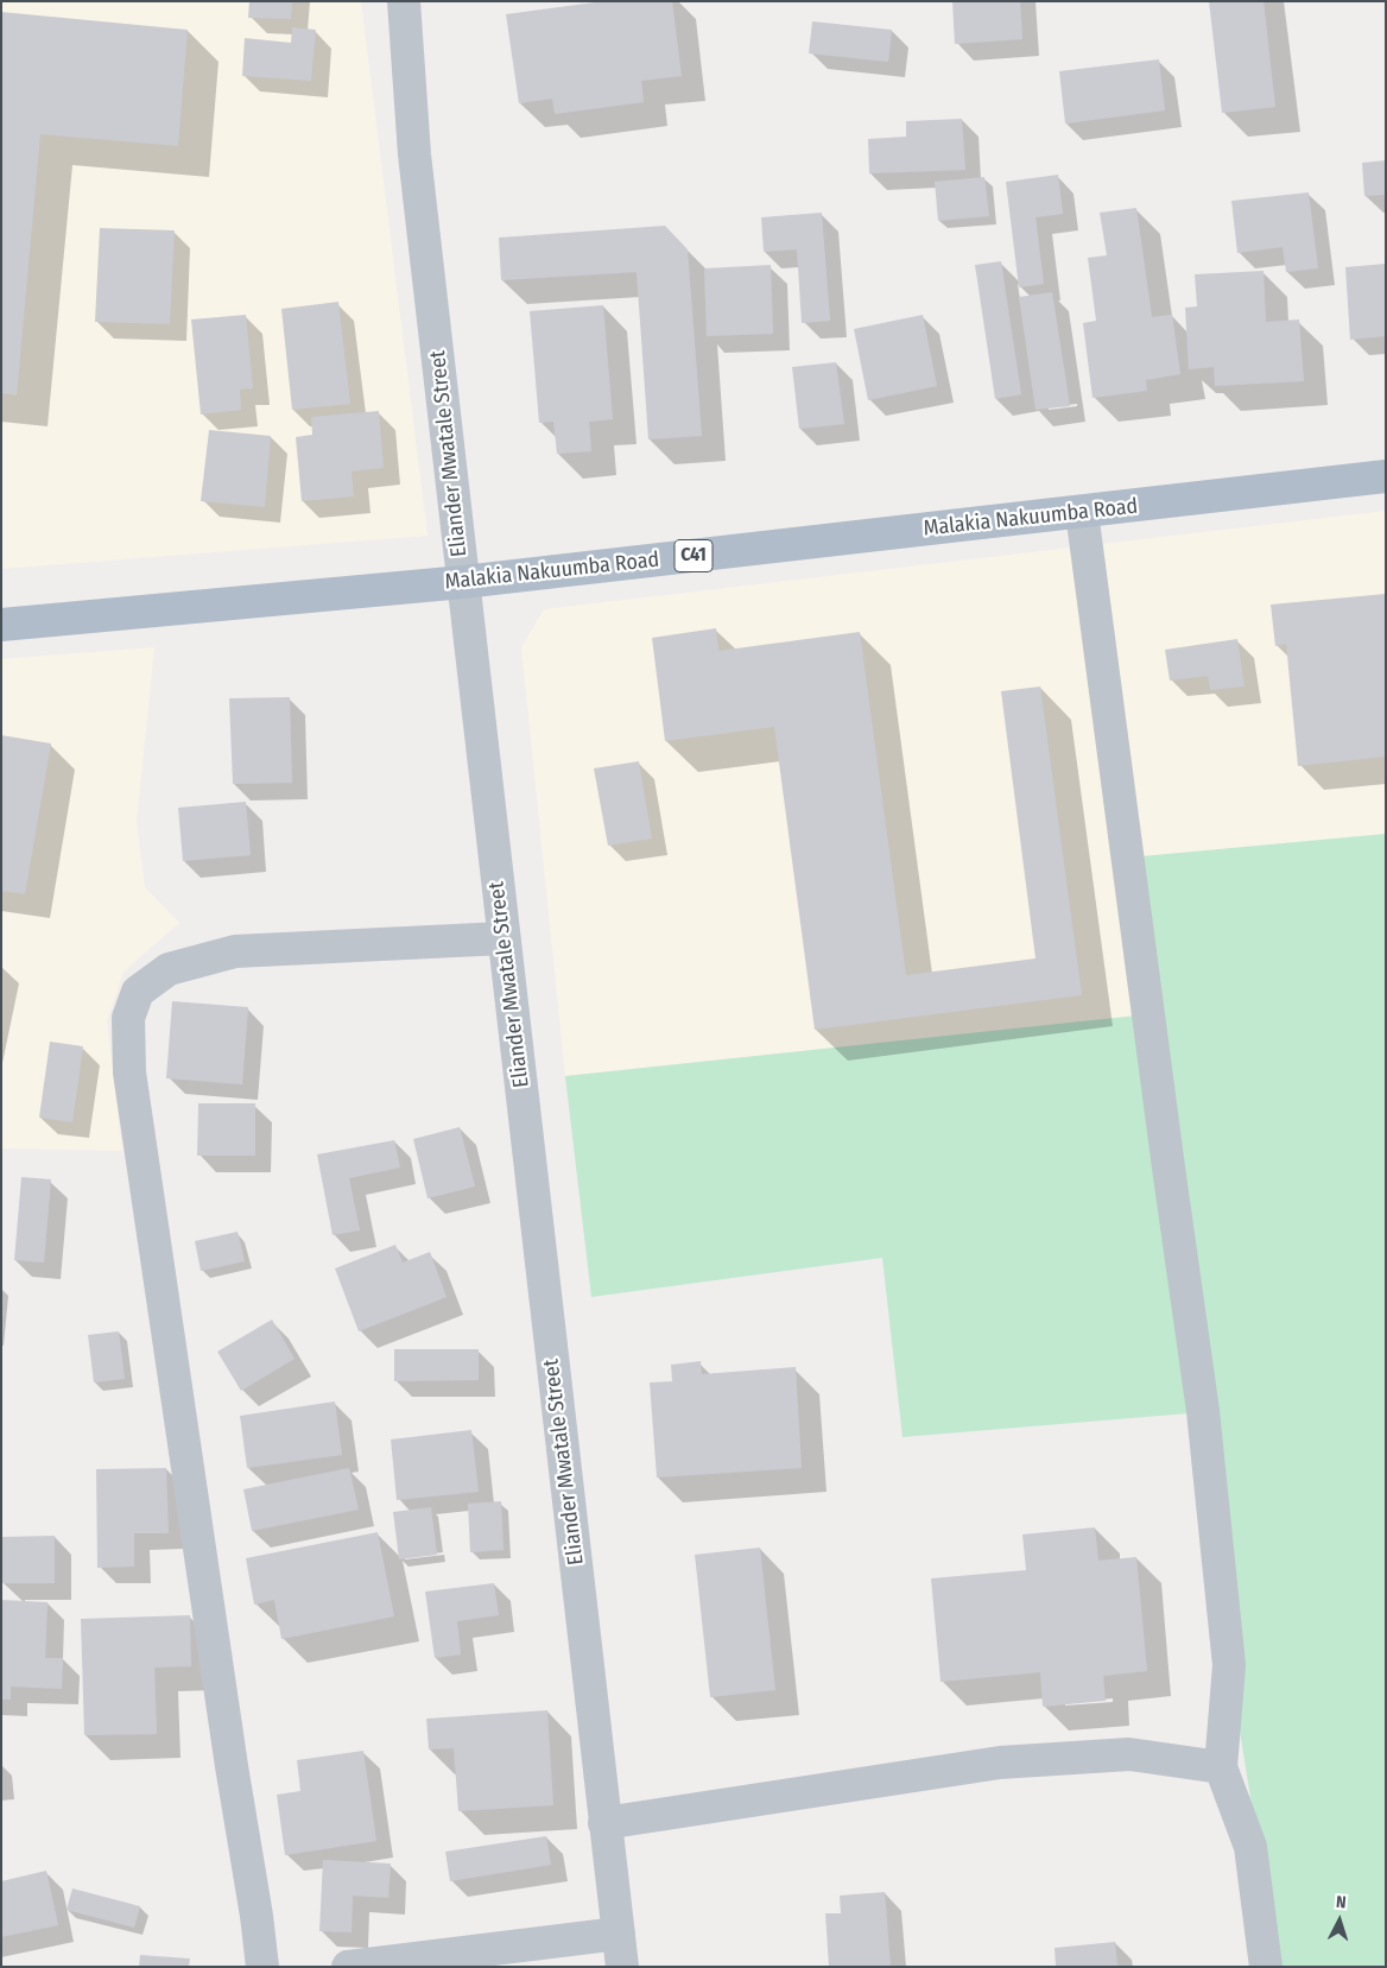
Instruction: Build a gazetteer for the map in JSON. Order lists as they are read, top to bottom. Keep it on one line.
{"streets":{"main road":["Malakia Nakuumba Road","C41"],"street":["Eliander Mwatale Street"]},"crossings":[["Eliander Mwatale Street","Malakia Nakuumba Road"]],"north":"top"}
